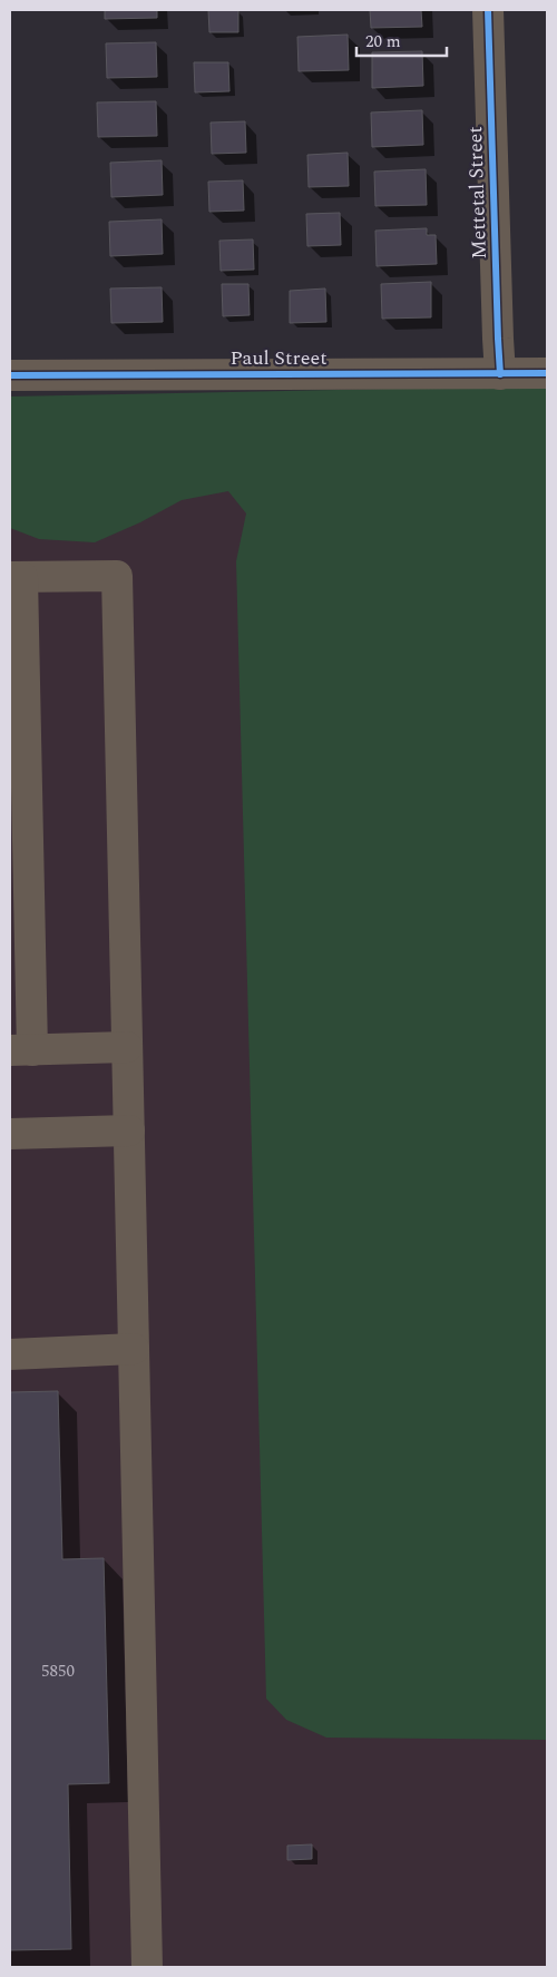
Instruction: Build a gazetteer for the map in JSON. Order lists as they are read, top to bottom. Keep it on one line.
{"streets":{"street":["Mettetal Street","Paul Street"]},"crossings":[["Mettetal Street","Paul Street"]],"house_numbers":["5850"],"scale_bar":"20 m"}
